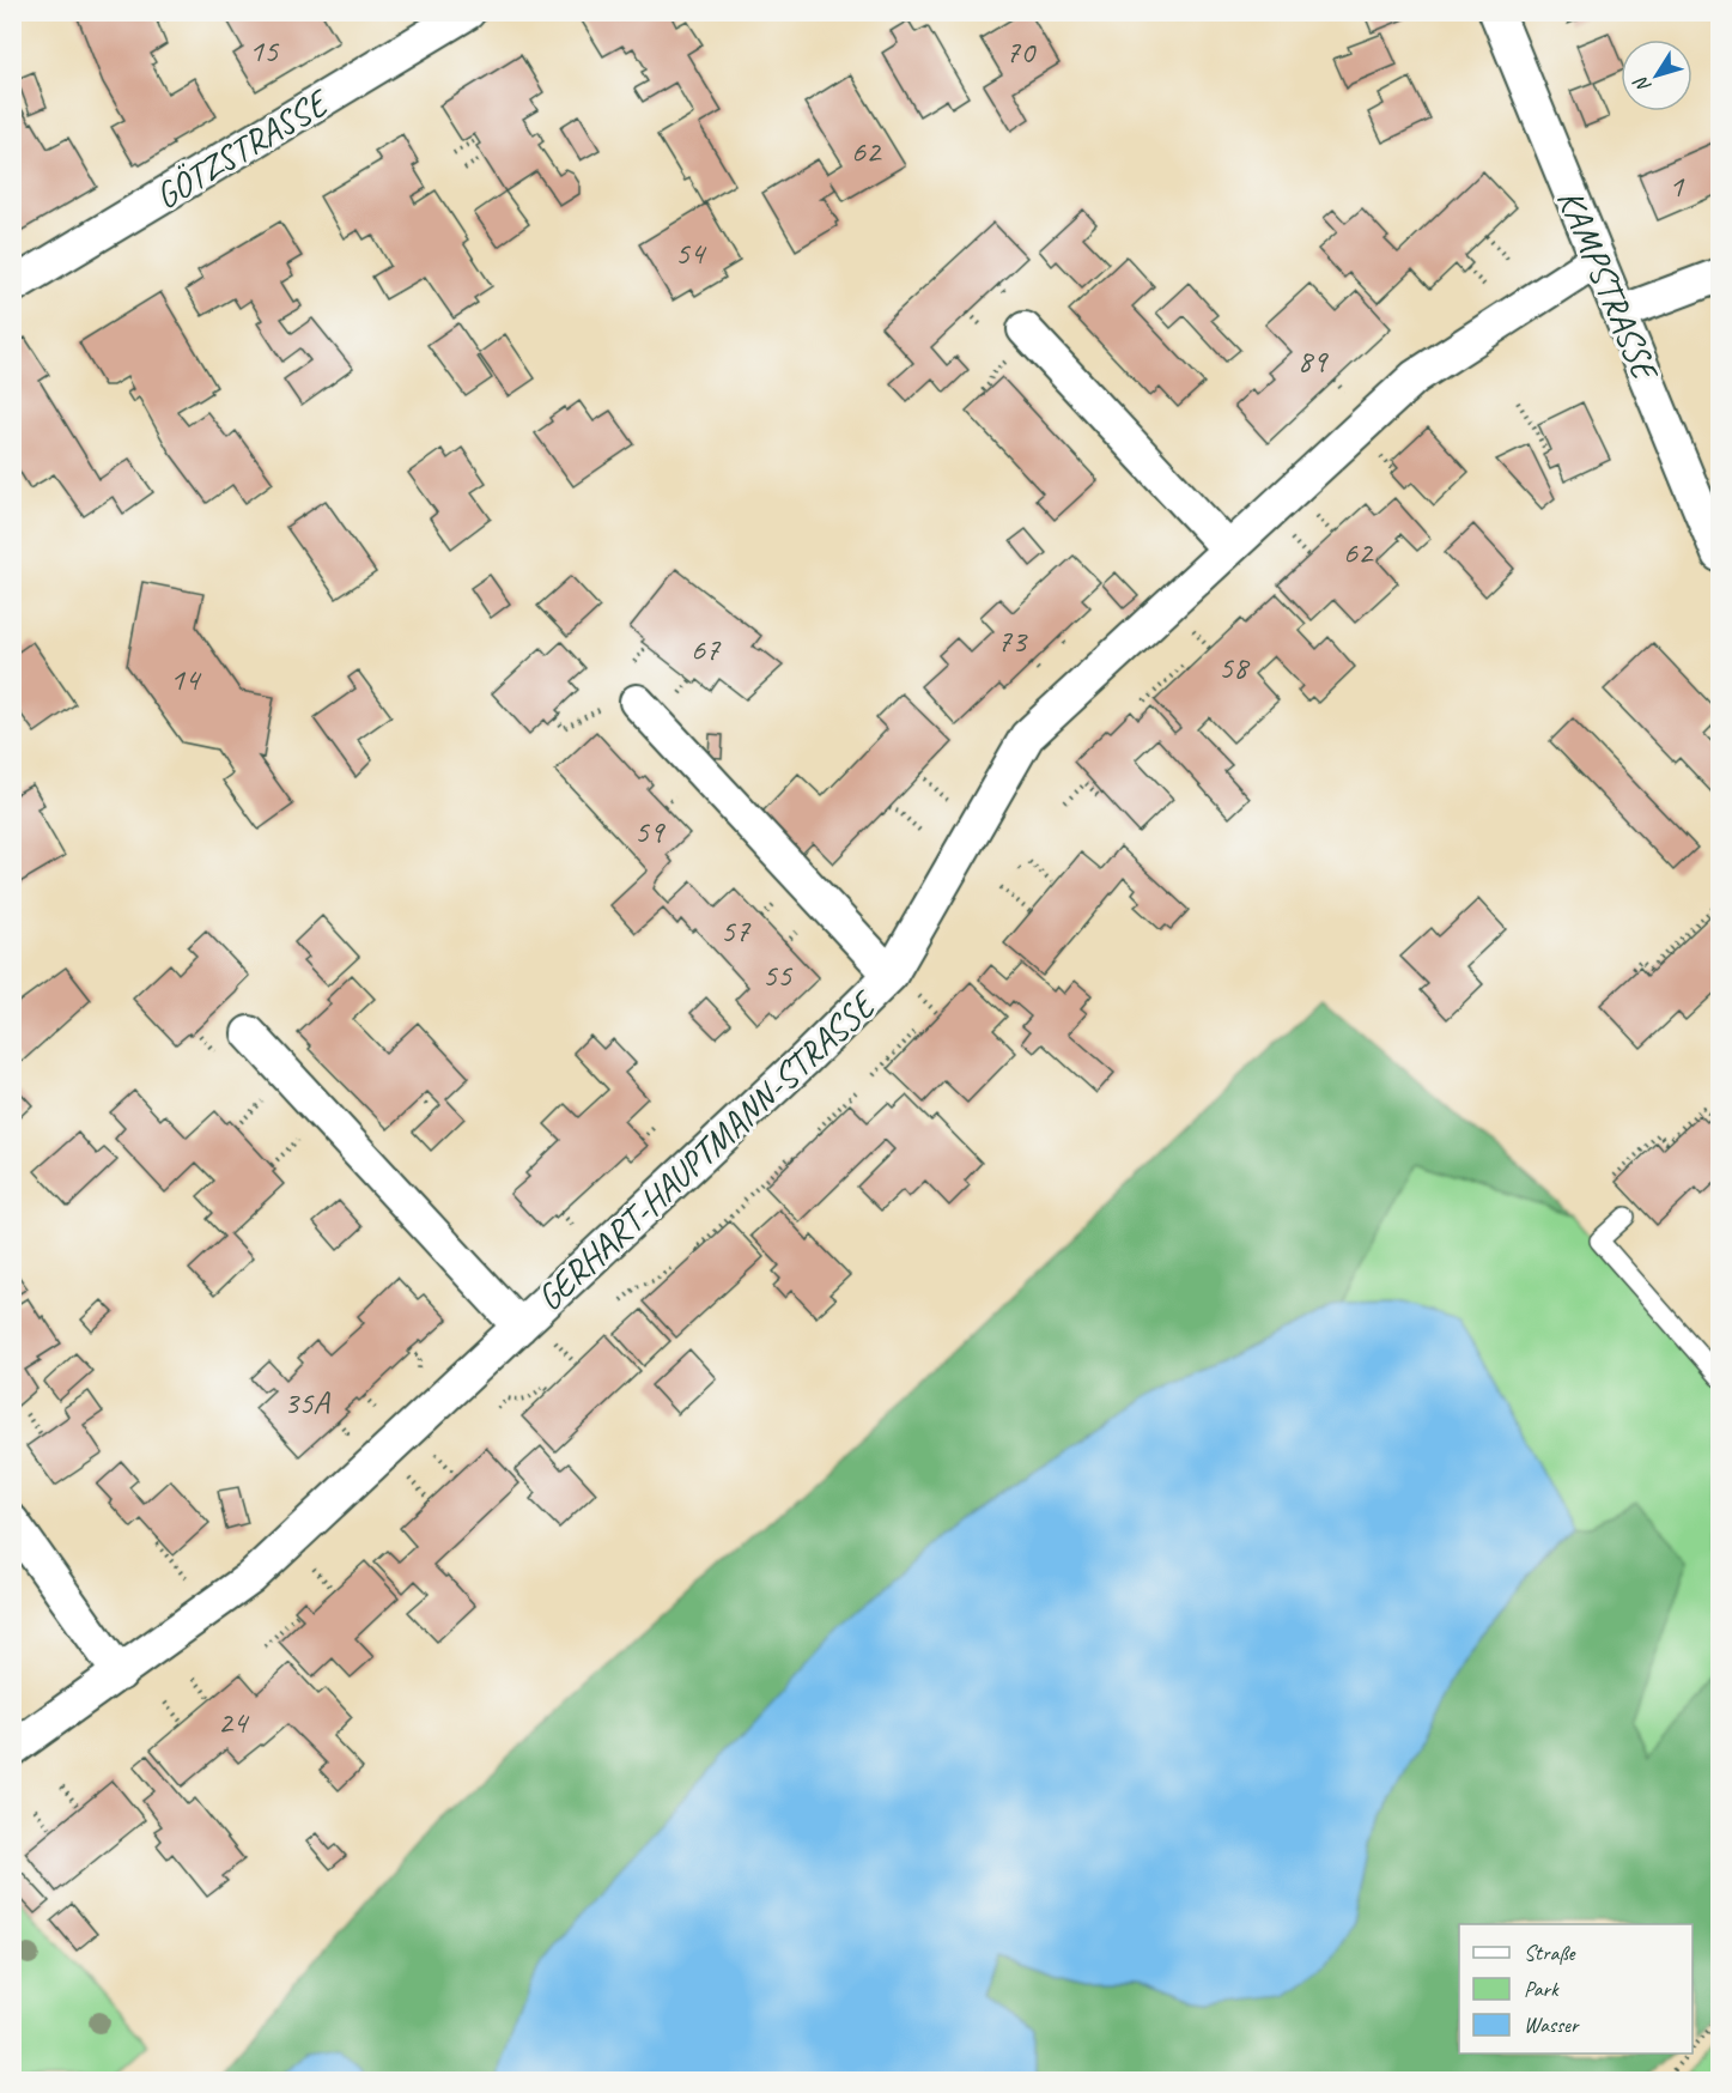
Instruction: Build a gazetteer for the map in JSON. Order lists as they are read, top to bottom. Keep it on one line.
{"streets":{"street":["GÖTZSTRASSE","KAMPSTRASSE","GERHART-HAUPTMANN-STRASSE"]},"crossings":[["KAMPSTRASSE","GERHART-HAUPTMANN-STRASSE"]],"house_numbers":["15","70","62","1","54","89","62","73","67","58","14","59","57","55","35A","24"],"legend":["Straße","Park","Wasser"],"north":"bottom left"}
